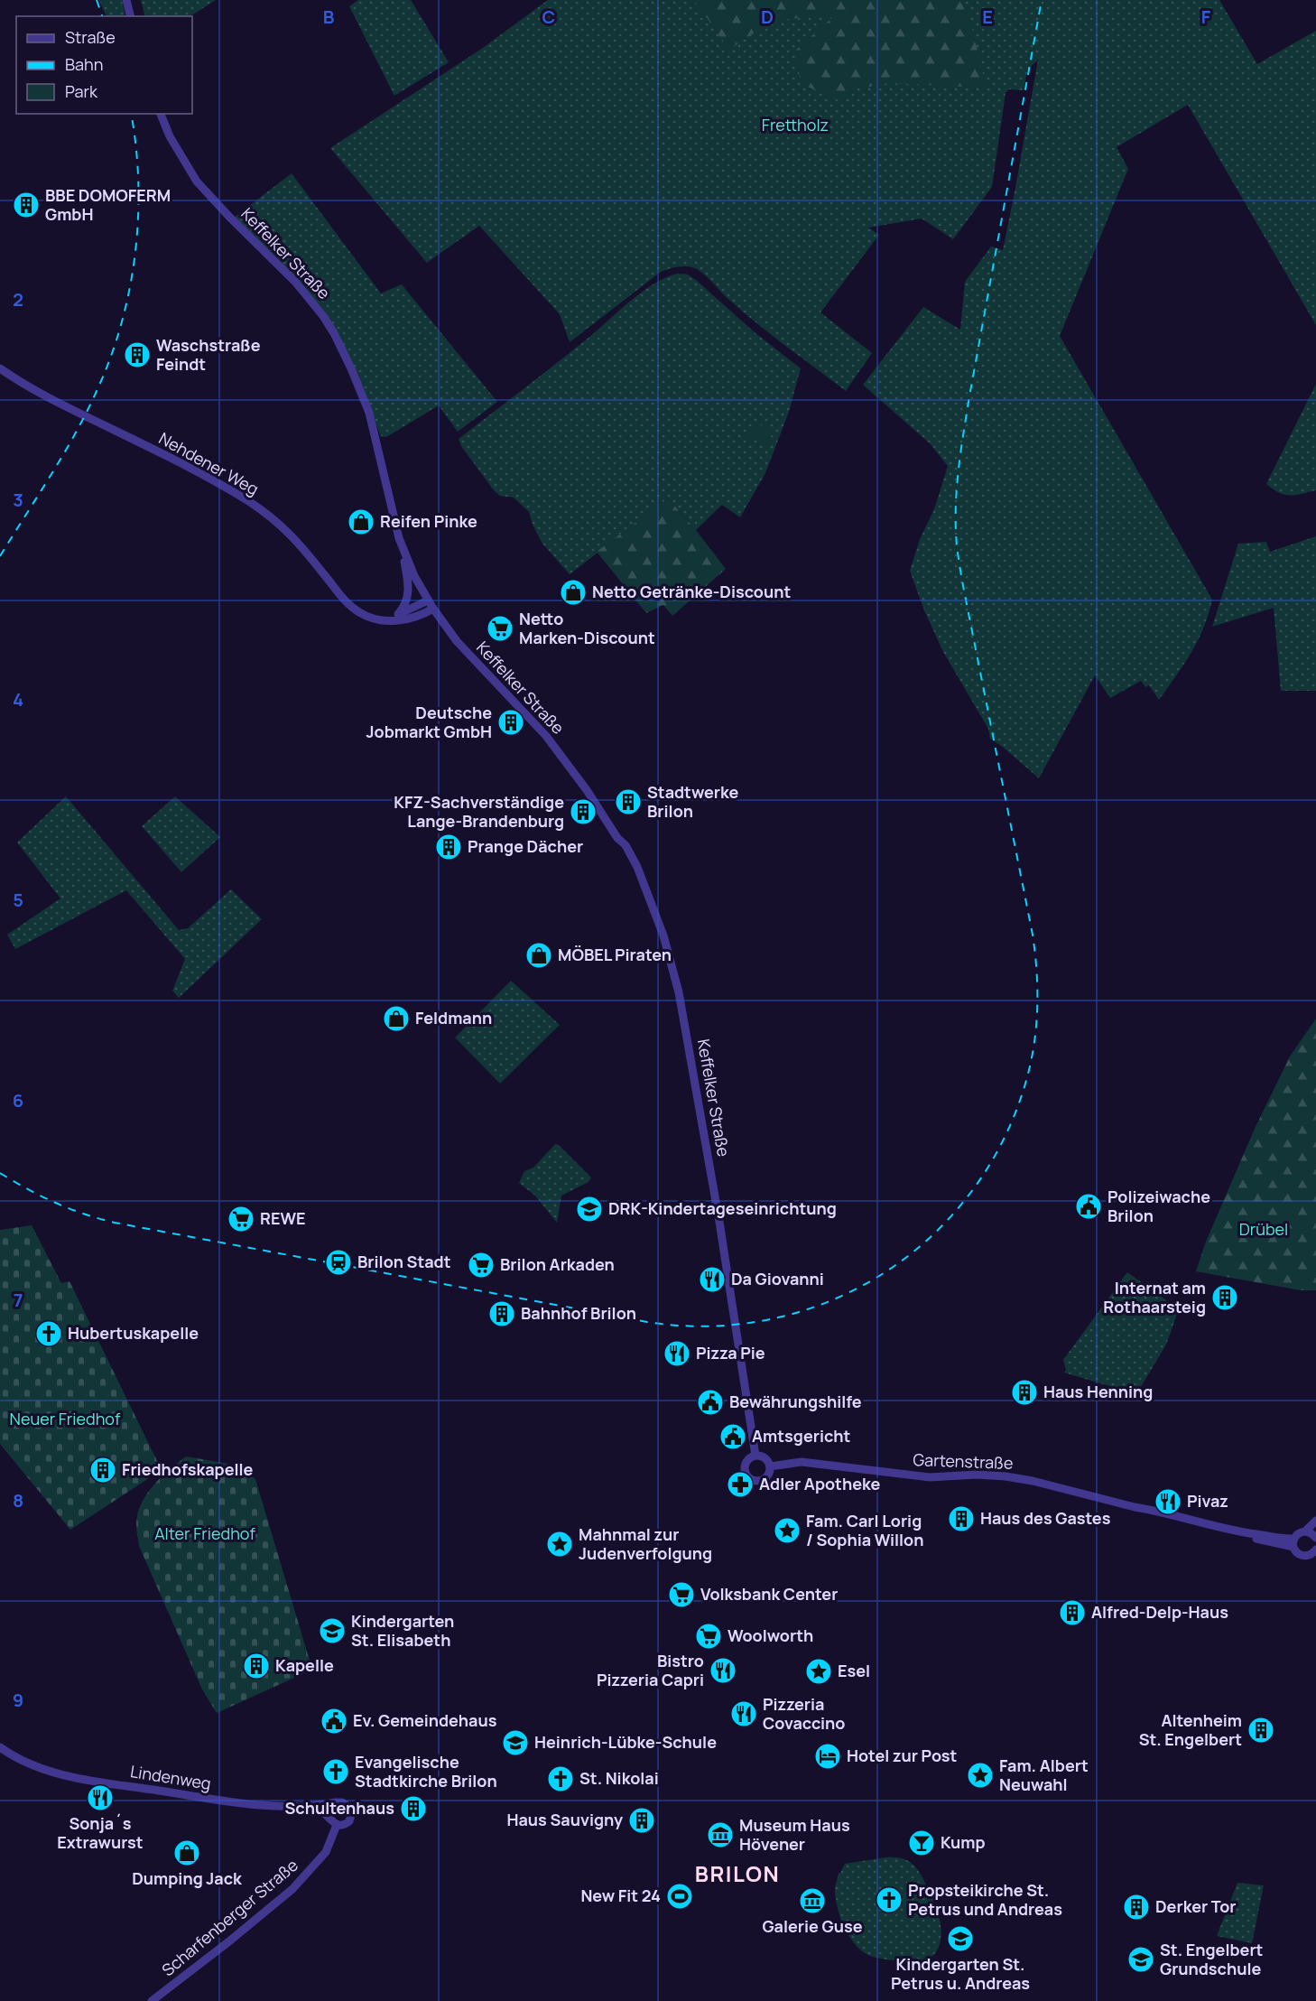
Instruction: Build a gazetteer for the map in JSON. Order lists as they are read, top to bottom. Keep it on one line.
{"streets":{"street":["Keffelker Straße","Nehdener Weg","Gartenstraße","Lindenweg","Scharfenberger Straße"]},"crossings":[["Keffelker Straße","Nehdener Weg"],["Keffelker Straße","Gartenstraße"],["Lindenweg","Scharfenberger Straße"]],"districts":["BRILON"],"parks":["Frettholz","Drübel","Neuer Friedhof","Alter Friedhof"],"places":{"building":["BBE DOMOFERM GmbH","Waschstraße Feindt","Deutsche Jobmarkt GmbH","Stadtwerke Brilon","KFZ-Sachverständige Lange-Brandenburg","Prange Dächer","Internat am Rothaarsteig","Bahnhof Brilon","Haus Henning","Friedhofskapelle","Haus des Gastes","Alfred-Delp-Haus","Kapelle","Altenheim St. Engelbert","Schultenhaus","Haus Sauvigny","Derker Tor"],"shop":["Reifen Pinke","Netto Getränke-Discount","MÖBEL Piraten","Feldmann","Dumping Jack"],"supermarket":["Netto Marken-Discount","REWE","Brilon Arkaden","Volksbank Center","Woolworth"],"public building":["Polizeiwache Brilon","Bewährungshilfe","Amtsgericht","Ev. Gemeindehaus"],"school or university":["DRK-Kindertageseinrichtung","Kindergarten St. Elisabeth","Heinrich-Lübke-Schule","Kindergarten St. Petrus u. Andreas","St. Engelbert Grundschule"],"station":["Brilon Stadt"],"restaurant":["Da Giovanni","Pizza Pie","Pivaz","Bistro Pizzeria Capri","Pizzeria Covaccino","Sonja´s Extrawurst"],"church":["Hubertuskapelle","Evangelische Stadtkirche Brilon","St. Nikolai","Propsteikirche St. Petrus und Andreas"],"pharmacy":["Adler Apotheke"],"place":["Fam. Carl Lorig / Sophia Willon","Mahnmal zur Judenverfolgung","Esel","Fam. Albert Neuwahl"],"hotel":["Hotel zur Post"],"museum":["Museum Haus Hövener","Galerie Guse"],"bar":["Kump"],"sports":["New Fit 24"]},"legend":["Straße","Bahn","Park"],"grid":{"columns":["B","C","D","E","F"],"rows":["2","3","4","5","6","7","8","9"]}}
